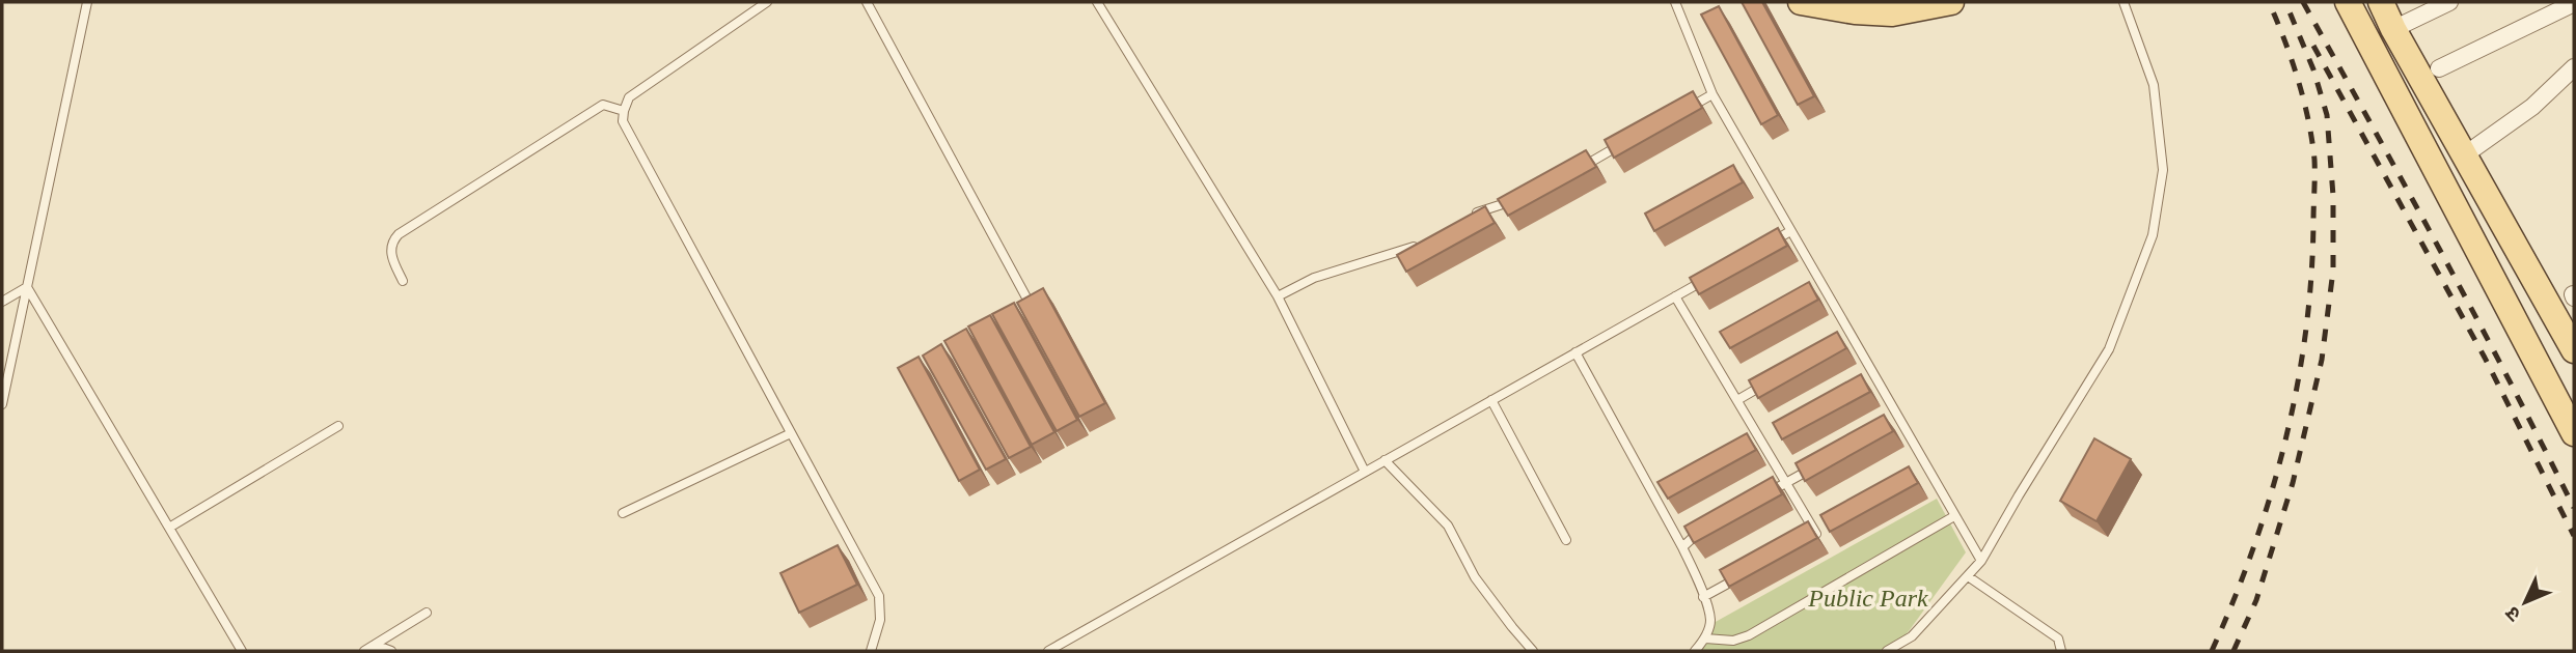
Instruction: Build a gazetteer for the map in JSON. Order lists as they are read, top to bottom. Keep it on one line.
{"parks":["Public Park"],"north":"bottom left"}
